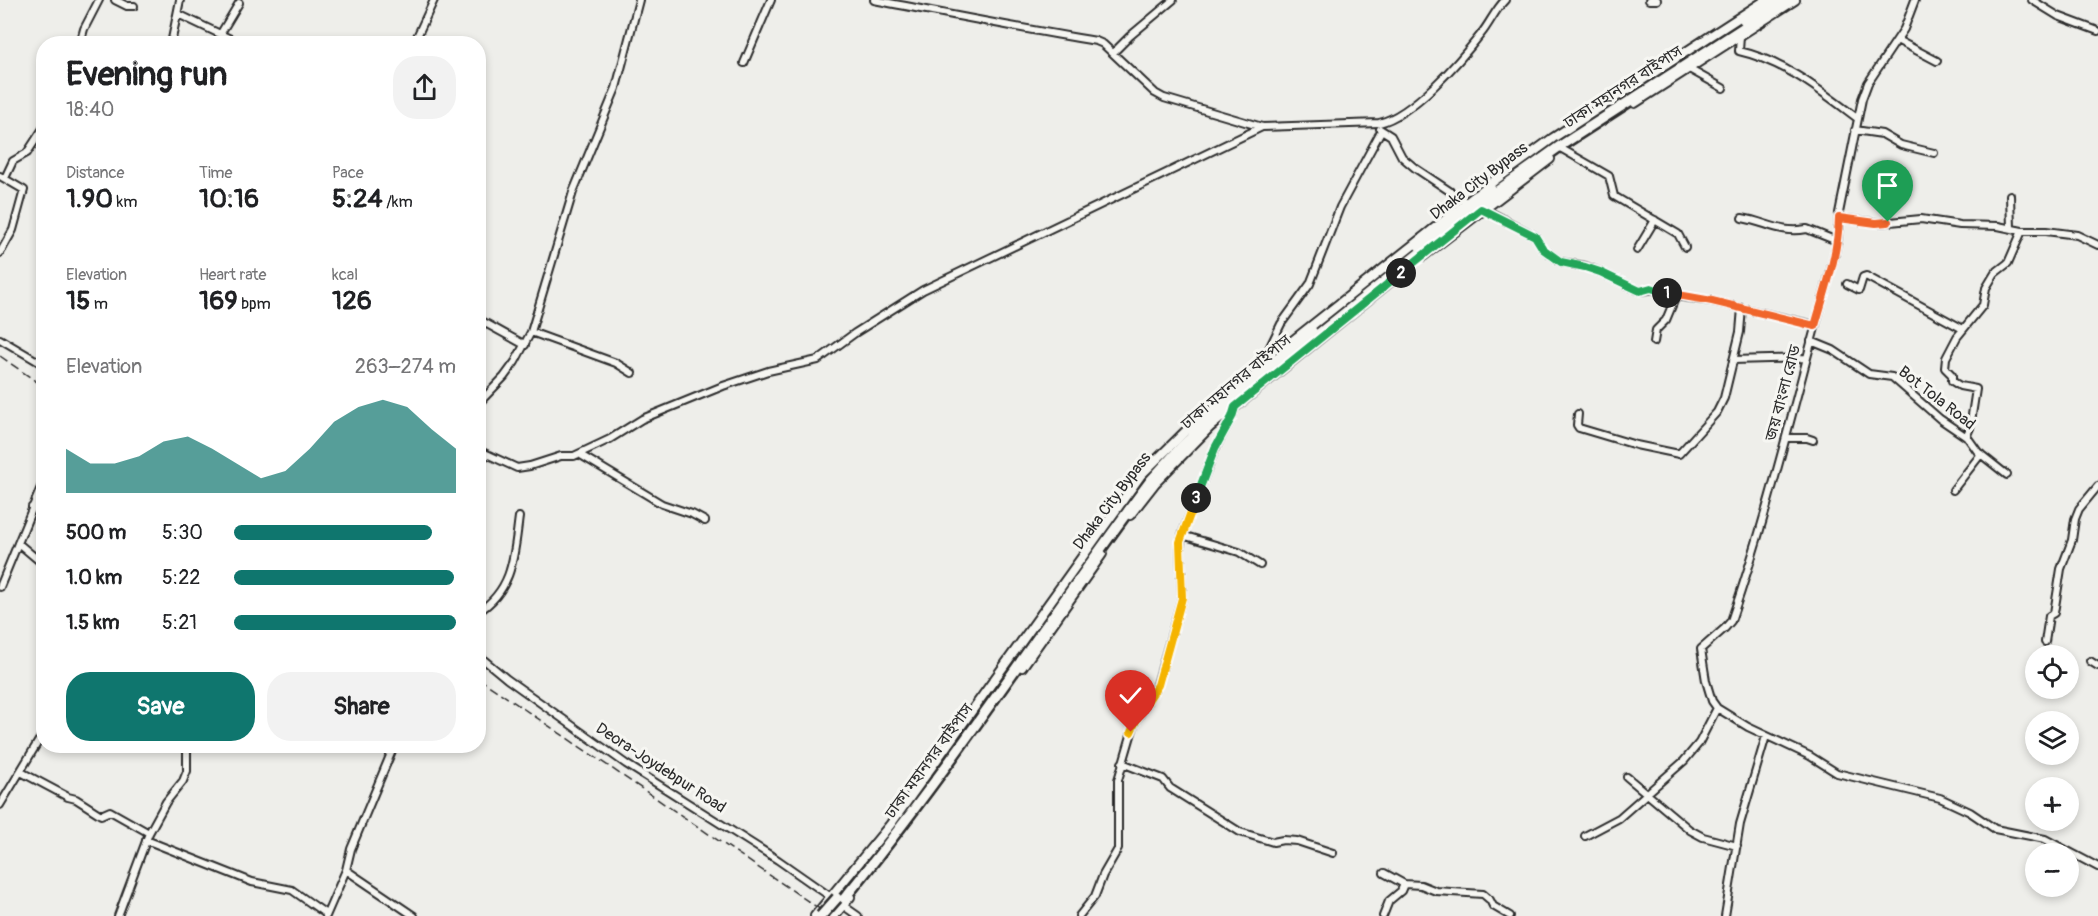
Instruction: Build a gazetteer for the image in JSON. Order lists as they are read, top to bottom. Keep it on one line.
{"streets":{"highway":["ঢাকা মহানগর বাইপাস","Dhaka City Bypass"],"street":["জয় বাংলা রোড","Bot Tola Road","Deora-Joydebpur Road"]},"crossings":[["ঢাকা মহানগর বাইপাস","Dhaka City Bypass"],["ঢাকা মহানগর বাইপাস","Deora-Joydebpur Road"],["Dhaka City Bypass","Deora-Joydebpur Road"],["জয় বাংলা রোড","Bot Tola Road"]],"page":{"heading":["Evening run","18:40"],"stats":[["Distance","1.90 km"],["Time","10:16"],["Pace","5:24 /km"],["Elevation","15 m"],["Heart rate","169 bpm"],["kcal","126"]],"pins":["2","1","3"],"chart":["Elevation","263–274 m"],"list":[{"name":"500 m","note":"5:30"},{"name":"1.0 km","note":"5:22"},{"name":"1.5 km","note":"5:21"}],"map_buttons":["+","−"],"buttons":["Save","Share"]}}
